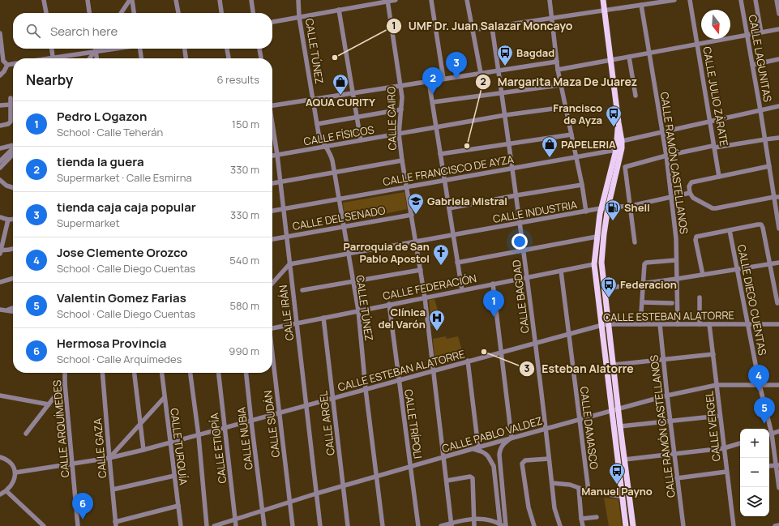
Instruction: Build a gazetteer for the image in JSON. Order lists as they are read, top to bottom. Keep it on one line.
{"streets":{"street":["CALLE TÚNEZ","CALLE LAGUNITAS","CALLE JULIO ZÁRATE","CALLE CAIRO","CALLE FÍSICOS","CALLE RAMÓN CASTELLANOS","CALLE FRANCISCO DE AYZA","CALLE INDUSTRIA","CALLE DEL SENADO","CALLE FEDERACIÓN","CALLE BAGDAD","CALLE DIEGO CUENTAS","CALLE IRÁN","CALLE ESTEBAN ALATORRE","CALLE ARGEL","CALLE SUDÁN","CALLE TRÍPOLI","CALLE VERGEL","CALLE DAMASCO","CALLE ARQUÍMEDES","CALLE PABLO VALDEZ","CALLE NUBIA","CALLE TURQUÍA","CALLE GAZA","CALLE ETIOPÍA"]},"crossings":[["CALLE TÚNEZ","CALLE FÍSICOS"],["CALLE TÚNEZ","CALLE FRANCISCO DE AYZA"],["CALLE TÚNEZ","CALLE INDUSTRIA"],["CALLE TÚNEZ","CALLE DEL SENADO"],["CALLE TÚNEZ","CALLE FEDERACIÓN"],["CALLE TÚNEZ","CALLE ESTEBAN ALATORRE"],["CALLE TÚNEZ","CALLE PABLO VALDEZ"],["CALLE CAIRO","CALLE FÍSICOS"],["CALLE CAIRO","CALLE FRANCISCO DE AYZA"],["CALLE CAIRO","CALLE INDUSTRIA"],["CALLE CAIRO","CALLE DEL SENADO"],["CALLE CAIRO","CALLE FEDERACIÓN"],["CALLE CAIRO","CALLE ESTEBAN ALATORRE"],["CALLE CAIRO","CALLE PABLO VALDEZ"],["CALLE FÍSICOS","CALLE BAGDAD"],["CALLE FÍSICOS","CALLE IRÁN"],["CALLE RAMÓN CASTELLANOS","CALLE INDUSTRIA"],["CALLE RAMÓN CASTELLANOS","CALLE ESTEBAN ALATORRE"],["CALLE RAMÓN CASTELLANOS","CALLE PABLO VALDEZ"],["CALLE FRANCISCO DE AYZA","CALLE BAGDAD"],["CALLE FRANCISCO DE AYZA","CALLE IRÁN"],["CALLE INDUSTRIA","CALLE BAGDAD"],["CALLE INDUSTRIA","CALLE IRÁN"],["CALLE DEL SENADO","CALLE IRÁN"],["CALLE FEDERACIÓN","CALLE BAGDAD"],["CALLE FEDERACIÓN","CALLE IRÁN"],["CALLE FEDERACIÓN","CALLE ARGEL"],["CALLE FEDERACIÓN","CALLE TRÍPOLI"],["CALLE FEDERACIÓN","CALLE DAMASCO"],["CALLE BAGDAD","CALLE ESTEBAN ALATORRE"],["CALLE BAGDAD","CALLE PABLO VALDEZ"],["CALLE DIEGO CUENTAS","CALLE ESTEBAN ALATORRE"],["CALLE DIEGO CUENTAS","CALLE PABLO VALDEZ"],["CALLE IRÁN","CALLE ESTEBAN ALATORRE"],["CALLE IRÁN","CALLE PABLO VALDEZ"],["CALLE ESTEBAN ALATORRE","CALLE ARGEL"],["CALLE ESTEBAN ALATORRE","CALLE SUDÁN"],["CALLE ESTEBAN ALATORRE","CALLE TRÍPOLI"],["CALLE ESTEBAN ALATORRE","CALLE VERGEL"],["CALLE ESTEBAN ALATORRE","CALLE DAMASCO"],["CALLE ESTEBAN ALATORRE","CALLE ARQUÍMEDES"],["CALLE ESTEBAN ALATORRE","CALLE NUBIA"],["CALLE ESTEBAN ALATORRE","CALLE TURQUÍA"],["CALLE ESTEBAN ALATORRE","CALLE GAZA"],["CALLE ESTEBAN ALATORRE","CALLE ETIOPÍA"],["CALLE ARGEL","CALLE PABLO VALDEZ"],["CALLE SUDÁN","CALLE PABLO VALDEZ"],["CALLE TRÍPOLI","CALLE PABLO VALDEZ"],["CALLE VERGEL","CALLE PABLO VALDEZ"],["CALLE DAMASCO","CALLE PABLO VALDEZ"],["CALLE PABLO VALDEZ","CALLE NUBIA"],["CALLE PABLO VALDEZ","CALLE ETIOPÍA"]],"places":{"other":["UMF Dr. Juan Salazar Moncayo","Margarita Maza De Juarez","Esteban Alatorre"],"bus stop":["Bagdad","Francisco de Ayza","Federacion","Manuel Payno"],"shop":["AQUA CURITY","PAPELERIA"],"school or university":["Gabriela Mistral"],"fuel station":["Shell"],"church":["Parroquia de San Pablo Apostol"],"hospital":["Clínica del Varón"]},"north":"bottom","page":{"search":"Search here","pins":["3","2","1","4","5","6"],"heading":["Nearby","6 results"],"list":[{"mark":"1","name":"Pedro L Ogazon","note":"School · Calle Teherán","value":"150 m"},{"mark":"2","name":"tienda la guera","note":"Supermarket · Calle Esmirna","value":"330 m"},{"mark":"3","name":"tienda caja caja popular","note":"Supermarket","value":"330 m"},{"mark":"4","name":"Jose Clemente Orozco","note":"School · Calle Diego Cuentas","value":"540 m"},{"mark":"5","name":"Valentin Gomez Farias","note":"School · Calle Diego Cuentas","value":"580 m"},{"mark":"6","name":"Hermosa Provincia","note":"School · Calle Arquímedes","value":"990 m"}],"map_buttons":["+","−"]}}
